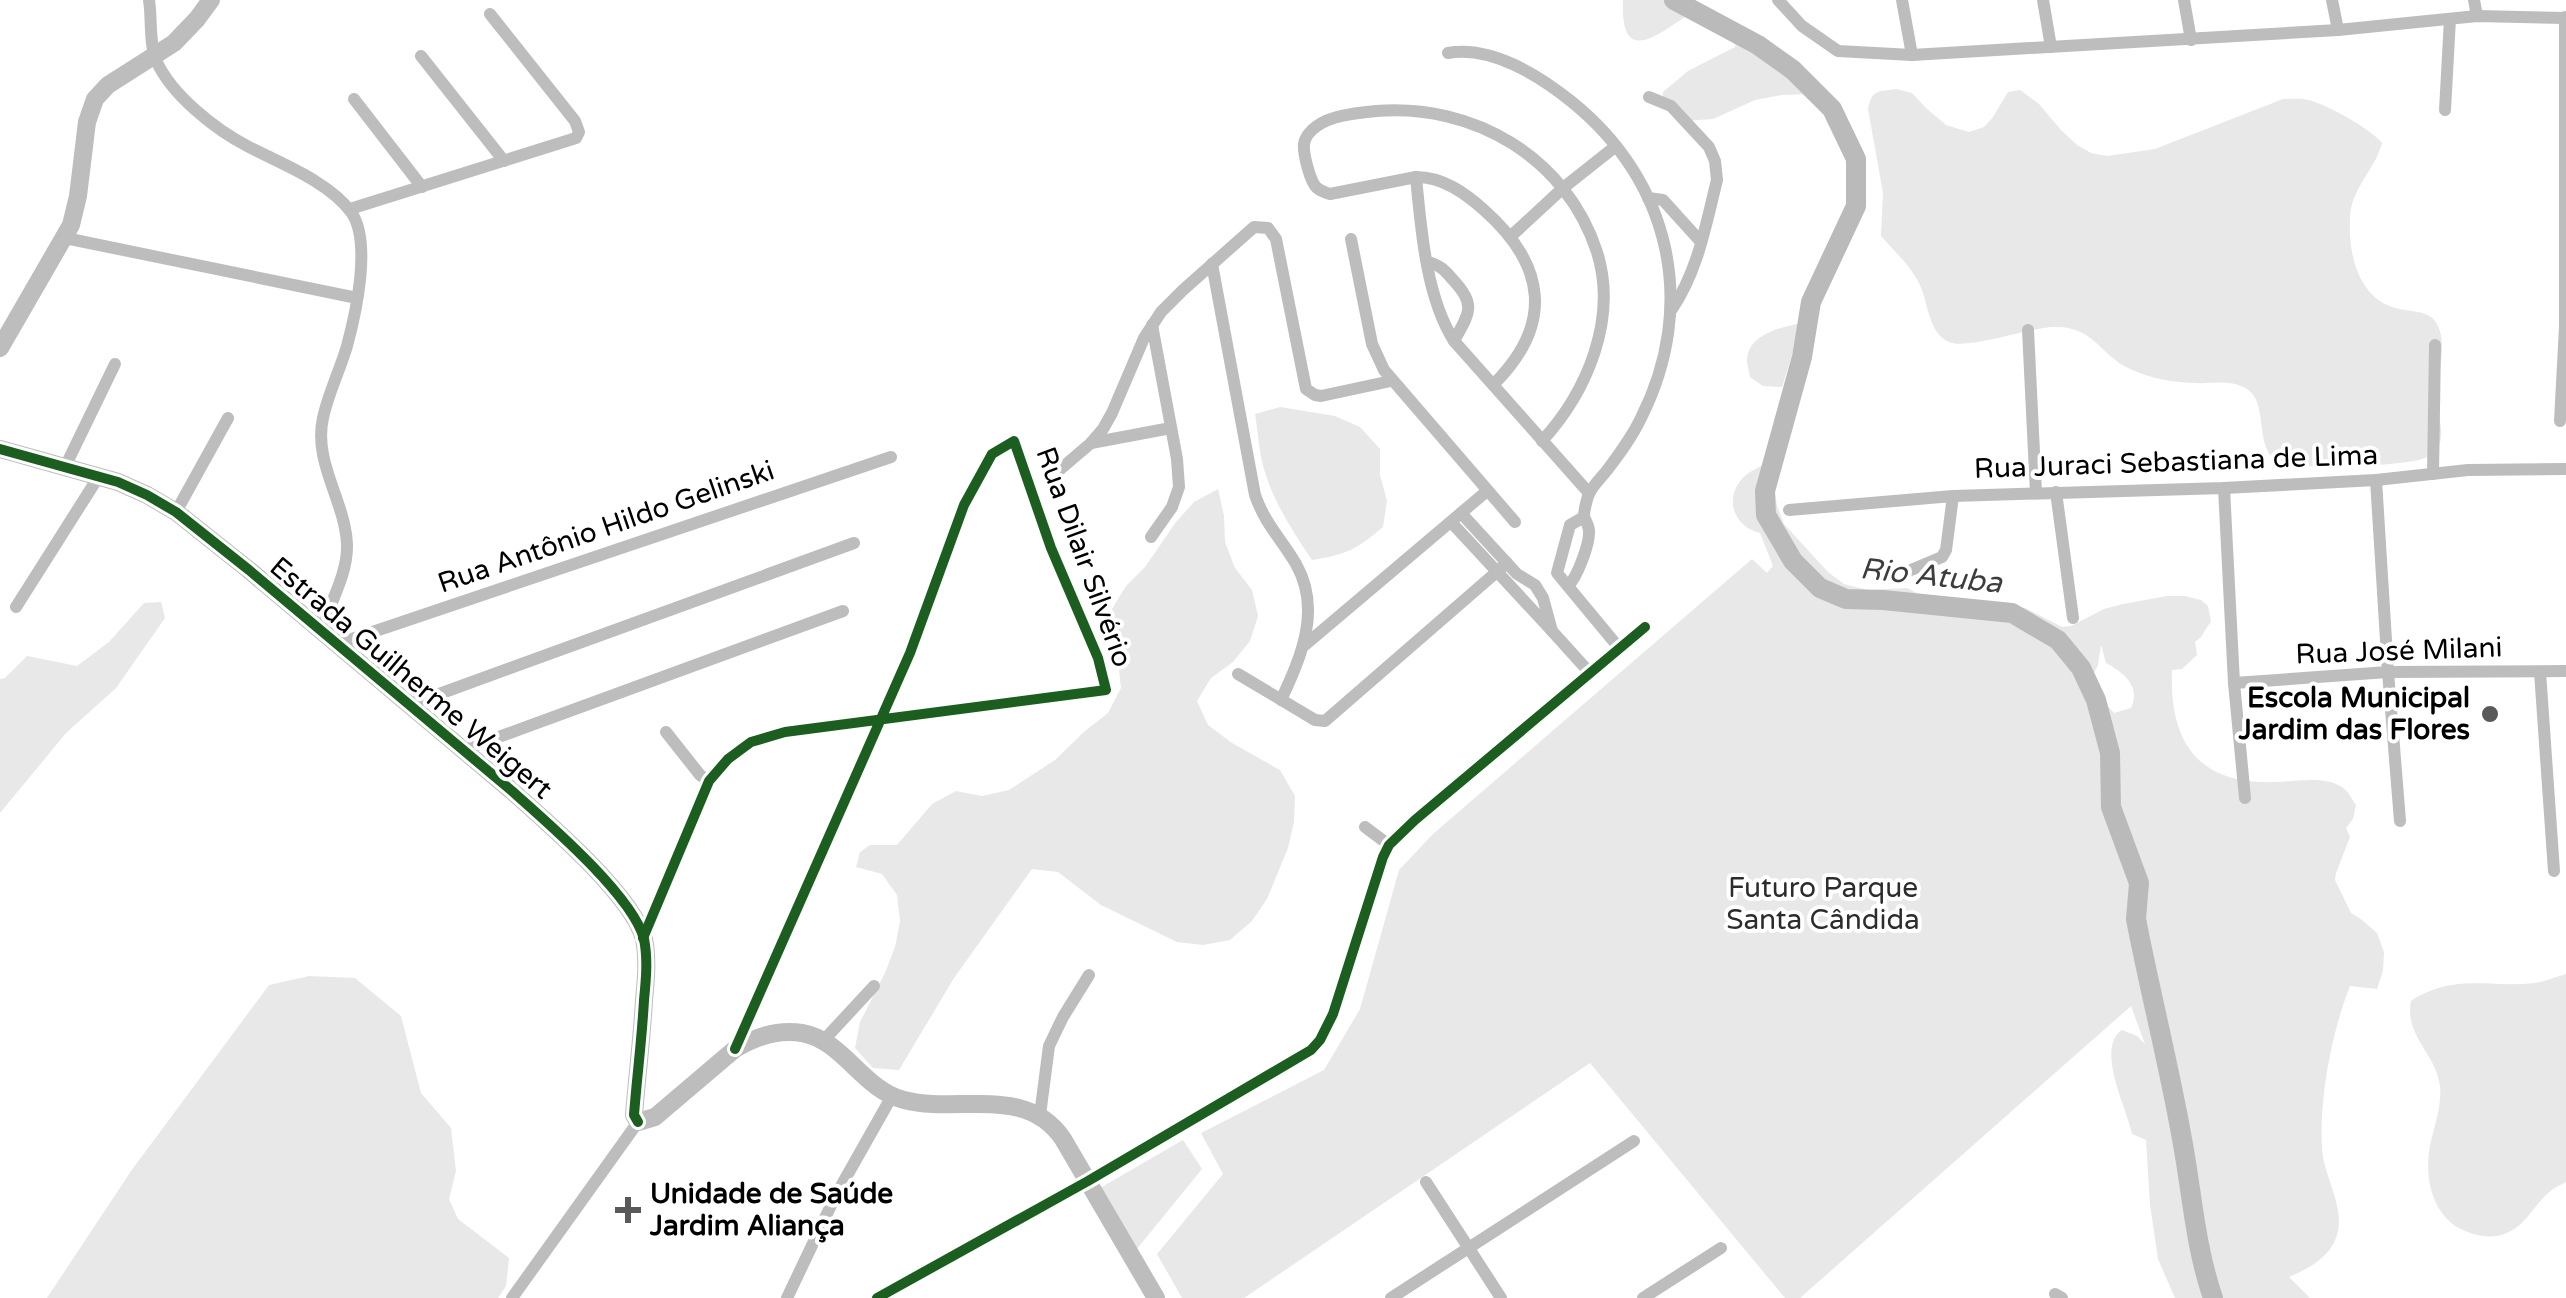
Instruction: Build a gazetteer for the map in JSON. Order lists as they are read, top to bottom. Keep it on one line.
{"streets":{"street":["Rua Juraci Sebastiana de Lima","Rua Antônio Hildo Gelinski","Rua Dilair Silvério","Rua José Milani","Estrada Guilherme Weigert"]},"crossings":[["Rua Antônio Hildo Gelinski","Estrada Guilherme Weigert"]],"water":["Rio Atuba"],"parks":["Futuro Parque Santa Cândida"],"places":{"other":["Escola Municipal Jardim das Flores"],"health":["Unidade de Saúde Jardim Aliança"]}}
